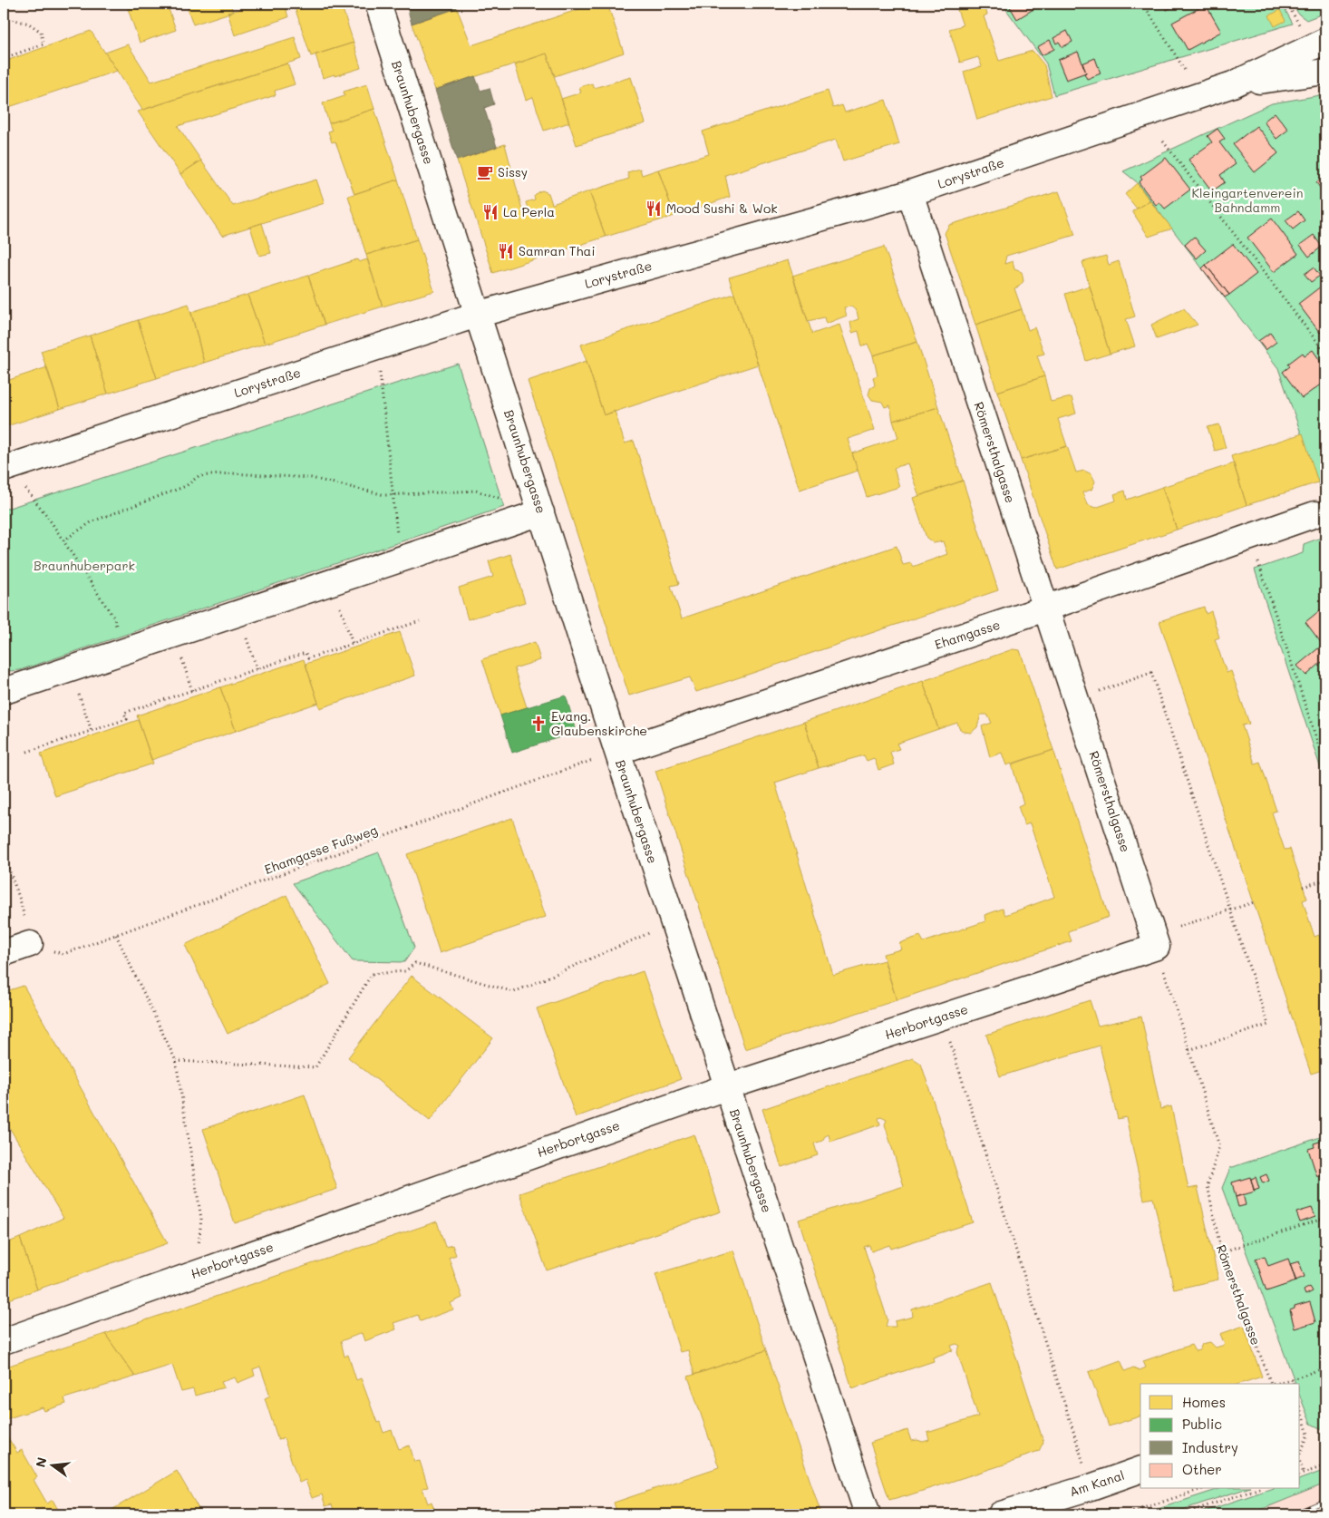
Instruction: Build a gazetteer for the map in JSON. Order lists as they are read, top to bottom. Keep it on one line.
{"streets":{"street":["Braunhubergasse","Lorystraße","Römersthalgasse","Ehamgasse","Herbortgasse","Am Kanal"],"path":["Ehamgasse Fußweg"]},"crossings":[["Braunhubergasse","Lorystraße"],["Braunhubergasse","Ehamgasse"],["Braunhubergasse","Ehamgasse Fußweg"],["Braunhubergasse","Herbortgasse"],["Lorystraße","Römersthalgasse"],["Römersthalgasse","Ehamgasse"],["Römersthalgasse","Herbortgasse"],["Ehamgasse","Ehamgasse Fußweg"]],"parks":["Kleingartenverein Bahndamm","Braunhuberpark"],"places":{"cafe":["Sissy"],"restaurant":["Mood Sushi & Wok","La Perla","Samran Thai"],"church":["Evang. Glaubenskirche"]},"legend":["Homes","Public","Industry","Other"],"north":"left"}
